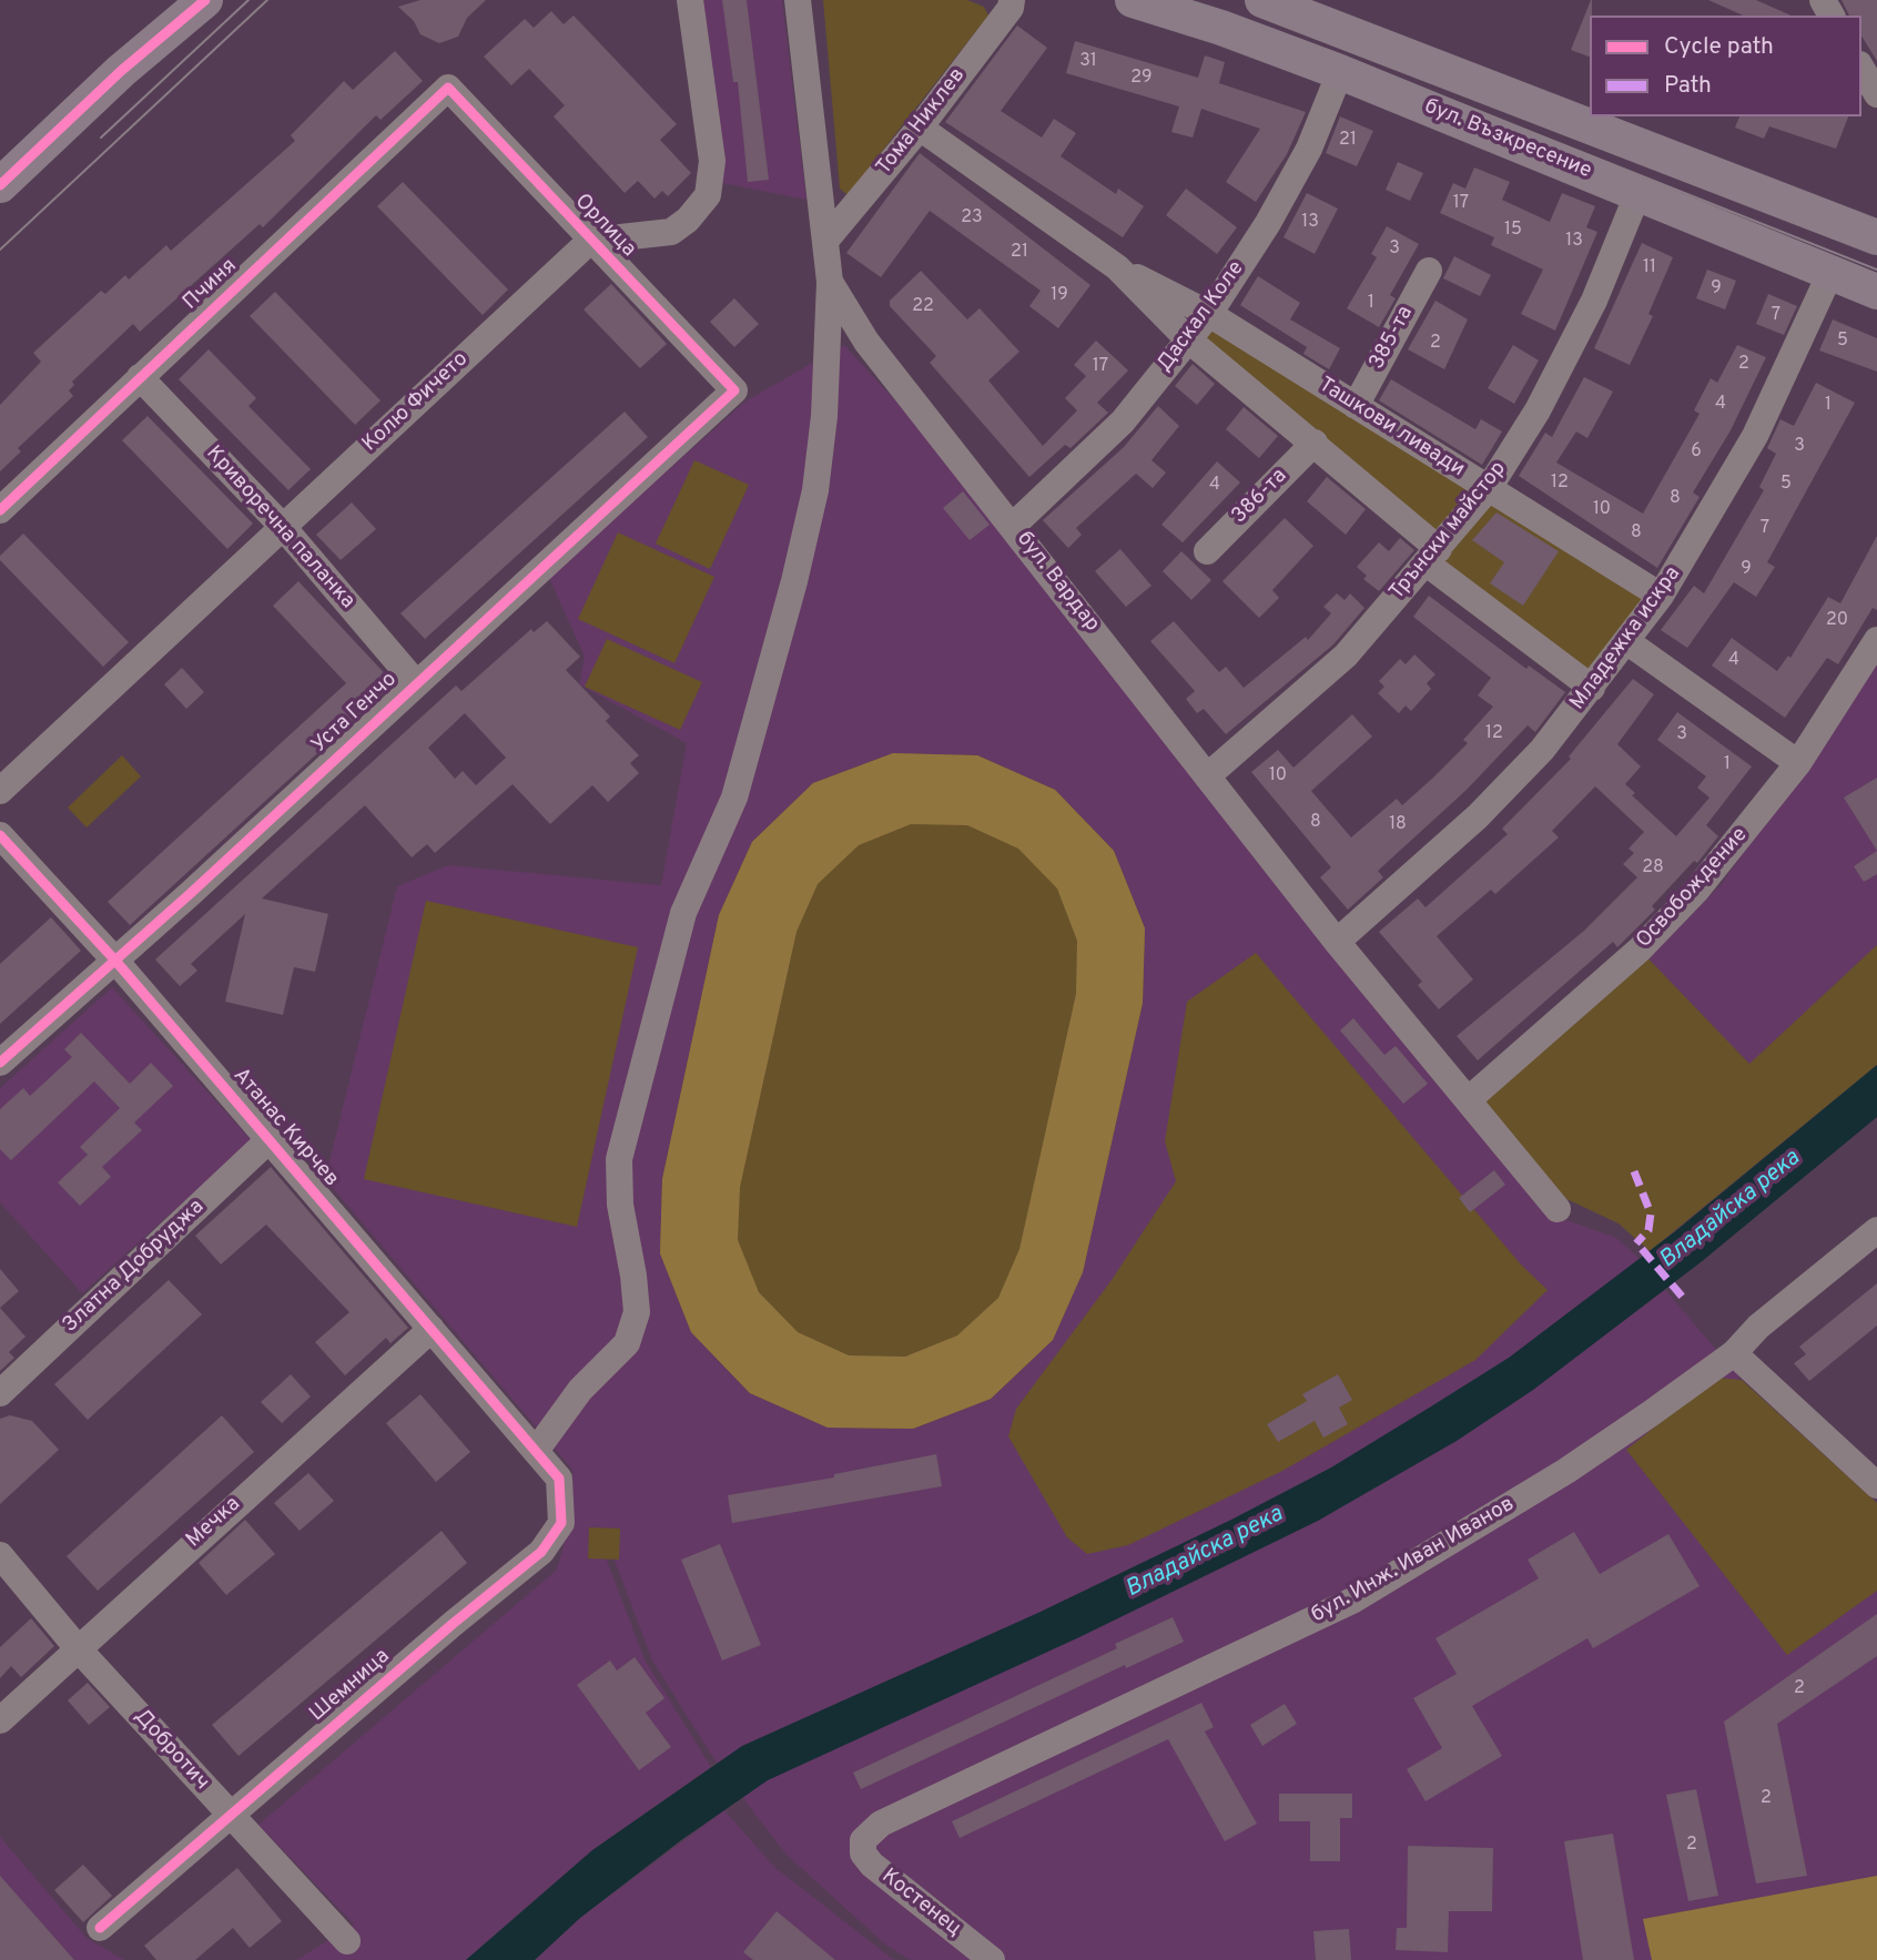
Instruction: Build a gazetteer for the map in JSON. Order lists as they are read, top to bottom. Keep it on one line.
{"streets":{"main road":["бул. Възкресение"],"street":["Тома Никлев","Орлица","Пчиня","Даскал Коле","385-та","Колю Фичето","Ташкови ливади","386-та","Криворечна паланка","Трънски майстор","бул. Вардар","Младежка искра","Уста Генчо","Освобождение","Атанас Кирчев","Златна Добруджа","Мечка","бул. Инж. Иван Иванов","Шемница","Добротич","Костенец"]},"crossings":[["Тома Никлев","Ташкови ливади"],["Тома Никлев","бул. Вардар"],["бул. Възкресение","Даскал Коле"],["бул. Възкресение","Трънски майстор"],["бул. Възкресение","Младежка искра"],["Орлица","Пчиня"],["Орлица","Колю Фичето"],["Орлица","Уста Генчо"],["Пчиня","Криворечна паланка"],["Даскал Коле","Ташкови ливади"],["Даскал Коле","бул. Вардар"],["385-та","Ташкови ливади"],["Колю Фичето","Криворечна паланка"],["Ташкови ливади","386-та"],["Ташкови ливади","Трънски майстор"],["Ташкови ливади","Младежка искра"],["Криворечна паланка","Уста Генчо"],["Трънски майстор","бул. Вардар"],["бул. Вардар","Младежка искра"],["бул. Вардар","Освобождение"],["Уста Генчо","Атанас Кирчев"],["Атанас Кирчев","Златна Добруджа"],["Атанас Кирчев","Мечка"],["Атанас Кирчев","Шемница"],["Мечка","Добротич"],["бул. Инж. Иван Иванов","Костенец"],["Шемница","Добротич"]],"water":["Владайска река"],"house_numbers":["31","29","21","17","23","13","15","13","3","21","11","9","19","1","22","7","5","2","2","17","4","1","3","6","12","5","4","8","10","7","8","9","20","4","12","3","1","10","8","18","28","2","2","2"],"legend":["Cycle path","Path"]}
